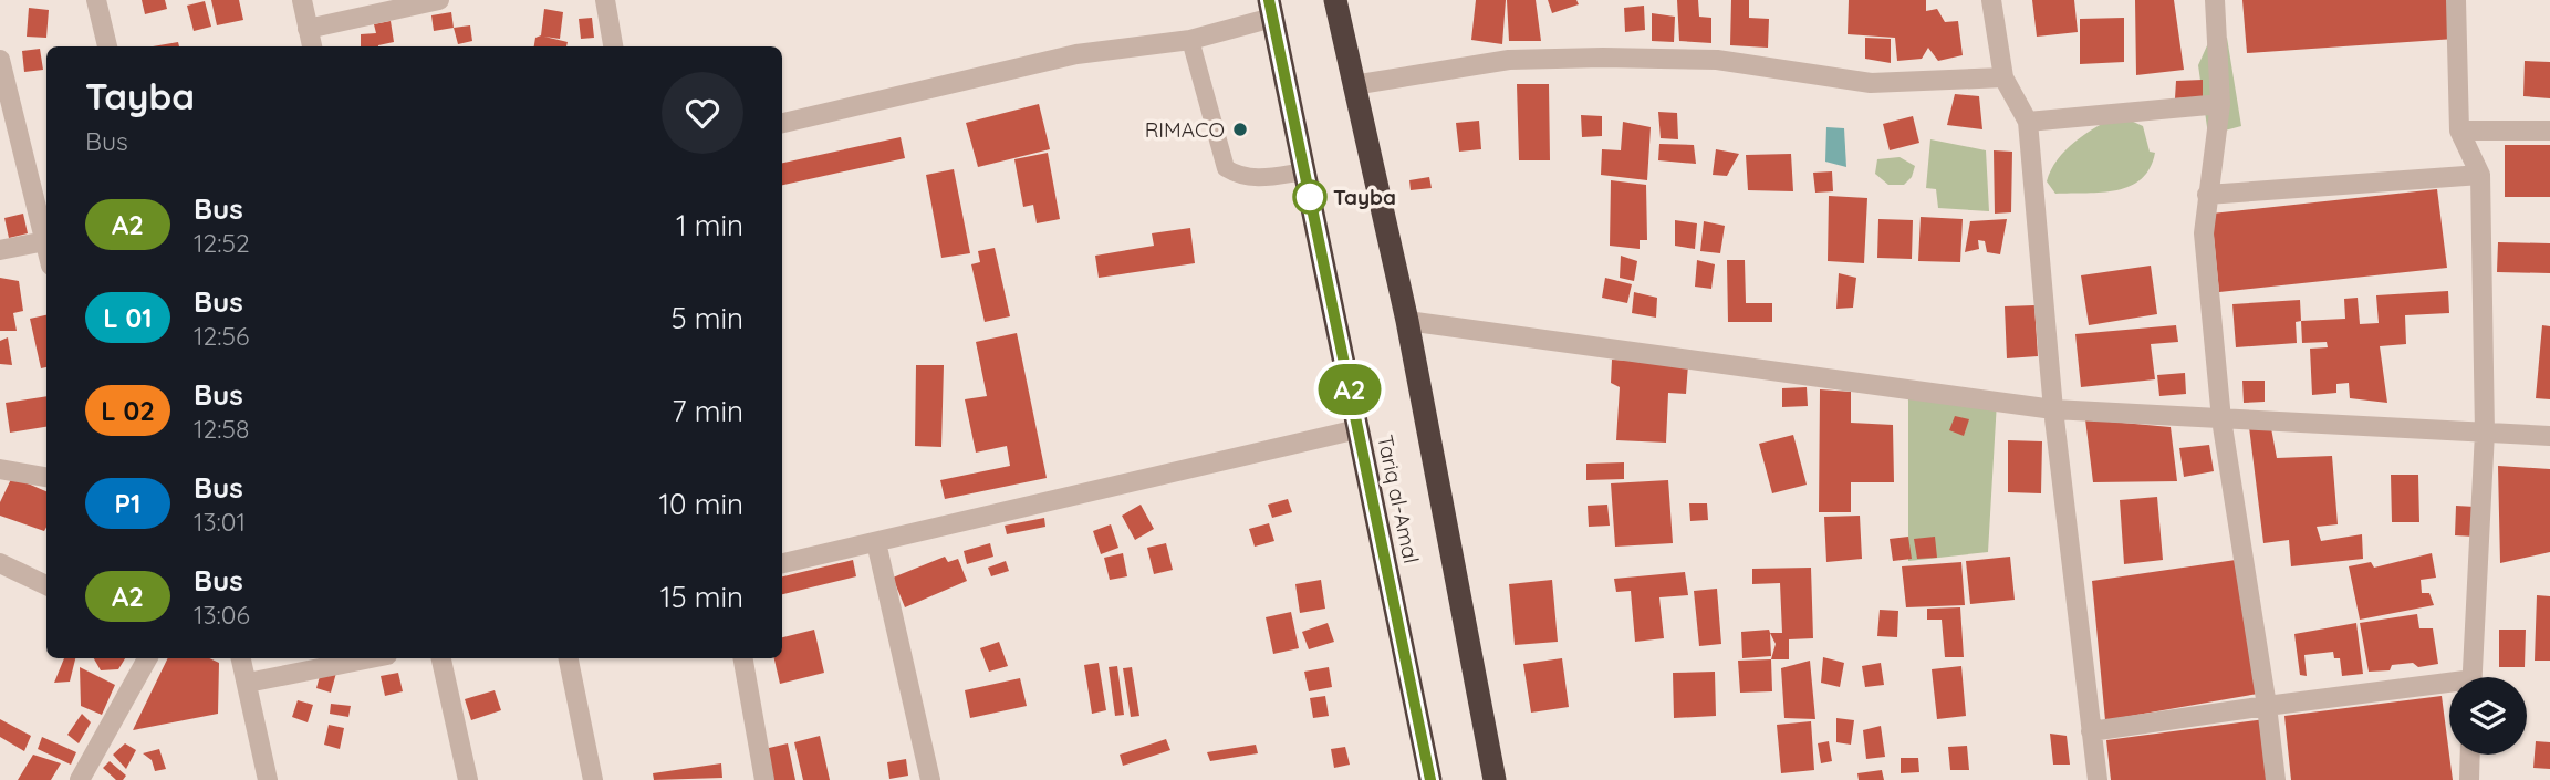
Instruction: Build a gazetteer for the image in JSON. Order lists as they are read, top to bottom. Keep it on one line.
{"streets":{"highway":["Tariq al-Amal"]},"places":["RIMACO","Tayba"],"lines":["bus line A2"],"page":{"on_map":"A2","heading":["Tayba","Bus"],"list":[{"mark":"A2","name":"Bus","note":"12:52","value":"1 min"},{"mark":"L 01","name":"Bus","note":"12:56","value":"5 min"},{"mark":"L 02","name":"Bus","note":"12:58","value":"7 min"},{"mark":"P1","name":"Bus","note":"13:01","value":"10 min"},{"mark":"A2","name":"Bus","note":"13:06","value":"15 min"}]}}
